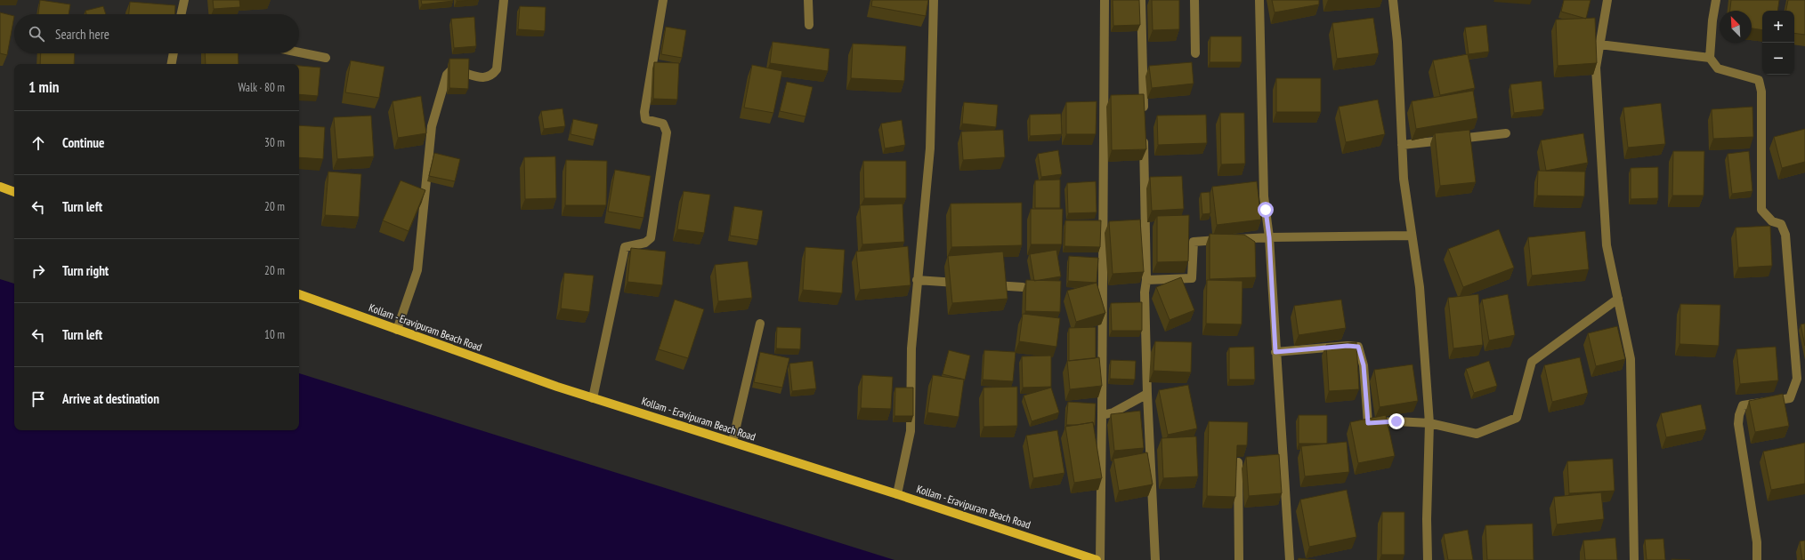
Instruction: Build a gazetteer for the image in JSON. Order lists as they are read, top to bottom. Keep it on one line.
{"streets":{"main road":["Kollam - Eravipuram Beach Road"]},"north":"top left","page":{"map_buttons":["+","−"],"search":"Search here","heading":["1 min","Walk · 80 m"],"list":[["Continue","30 m"],["Turn left","20 m"],["Turn right","20 m"],["Turn left","10 m"],"Arrive at destination"]}}
